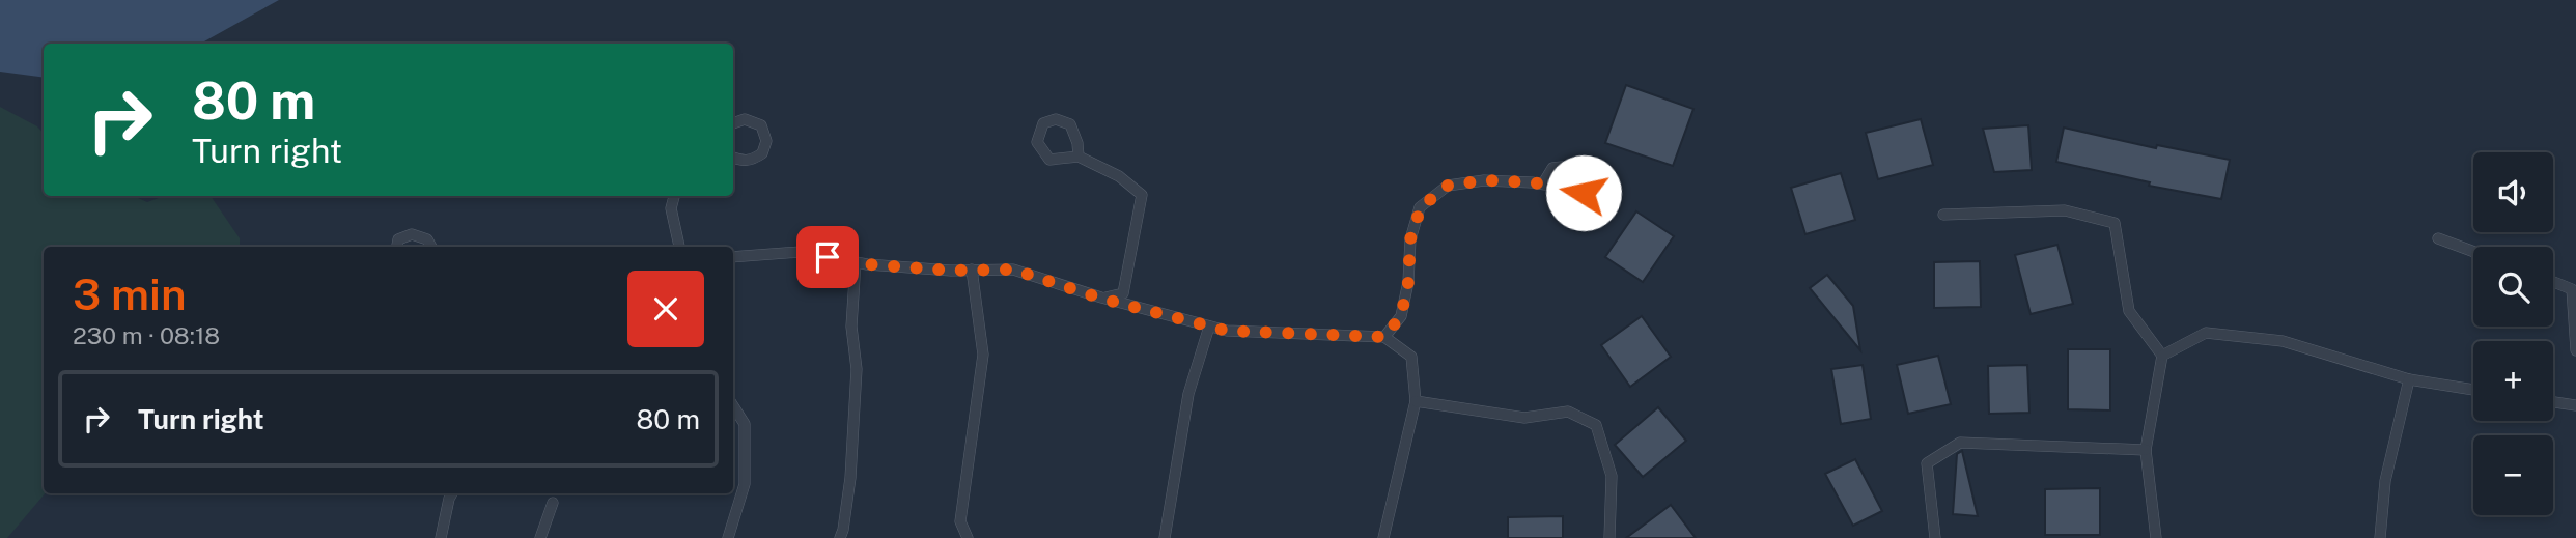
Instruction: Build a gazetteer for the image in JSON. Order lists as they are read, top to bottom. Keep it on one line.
{"page":{"turn":["80 m","Turn right"],"map_buttons":["+","−"],"heading":["3 min","230 m · 08:18"],"list":[{"name":"Turn right","value":"80 m"}]}}
